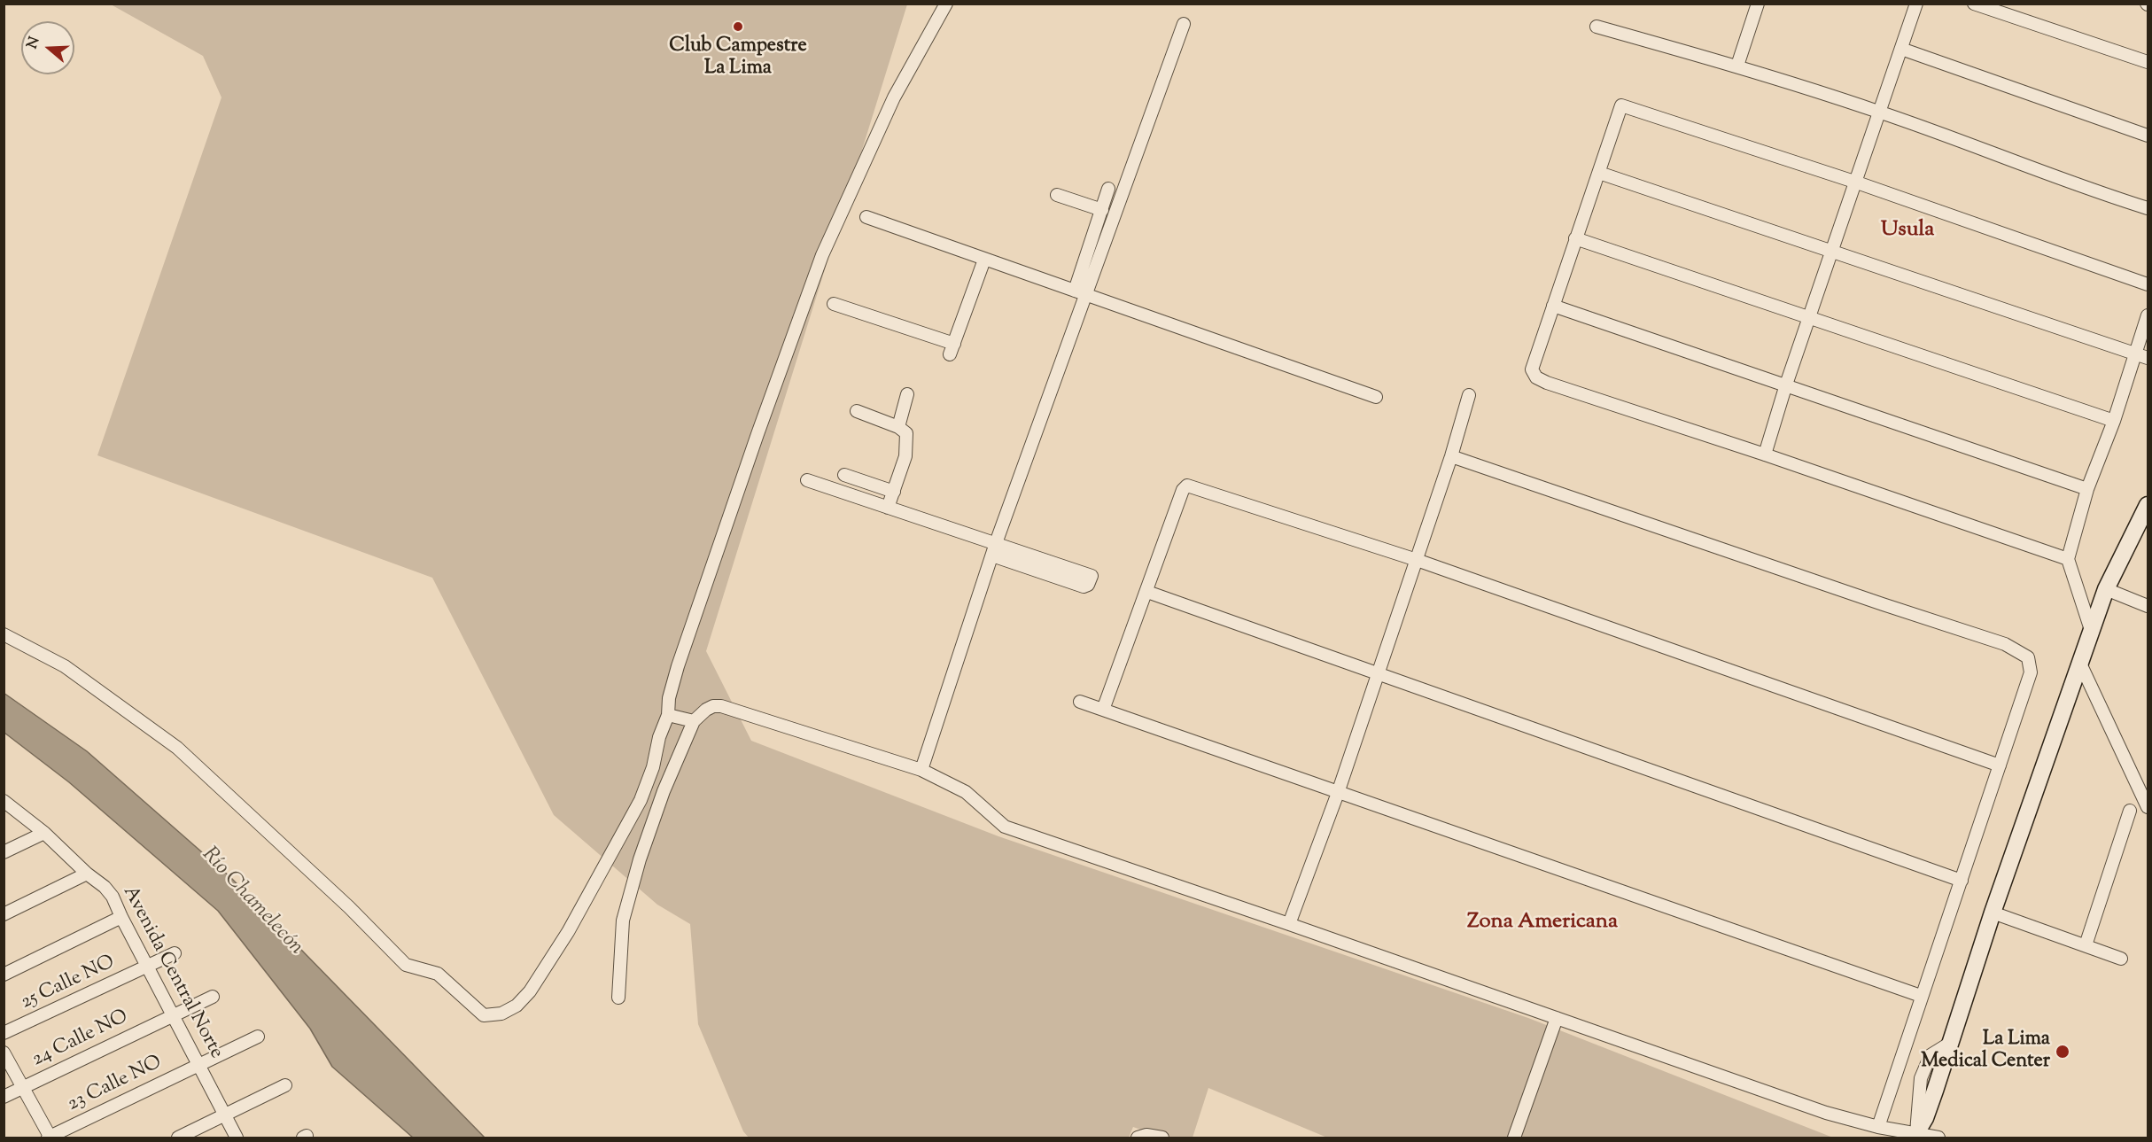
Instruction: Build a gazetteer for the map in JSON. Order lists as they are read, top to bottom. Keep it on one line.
{"streets":{"street":["Avenida Central Norte","25 Calle NO","24 Calle NO","23 Calle NO"]},"crossings":[["Avenida Central Norte","25 Calle NO"],["Avenida Central Norte","24 Calle NO"],["Avenida Central Norte","23 Calle NO"]],"districts":["Usula","Zona Americana"],"water":["Río Chamelecón"],"places":["Club Campestre La Lima","La Lima Medical Center"],"north":"left"}
